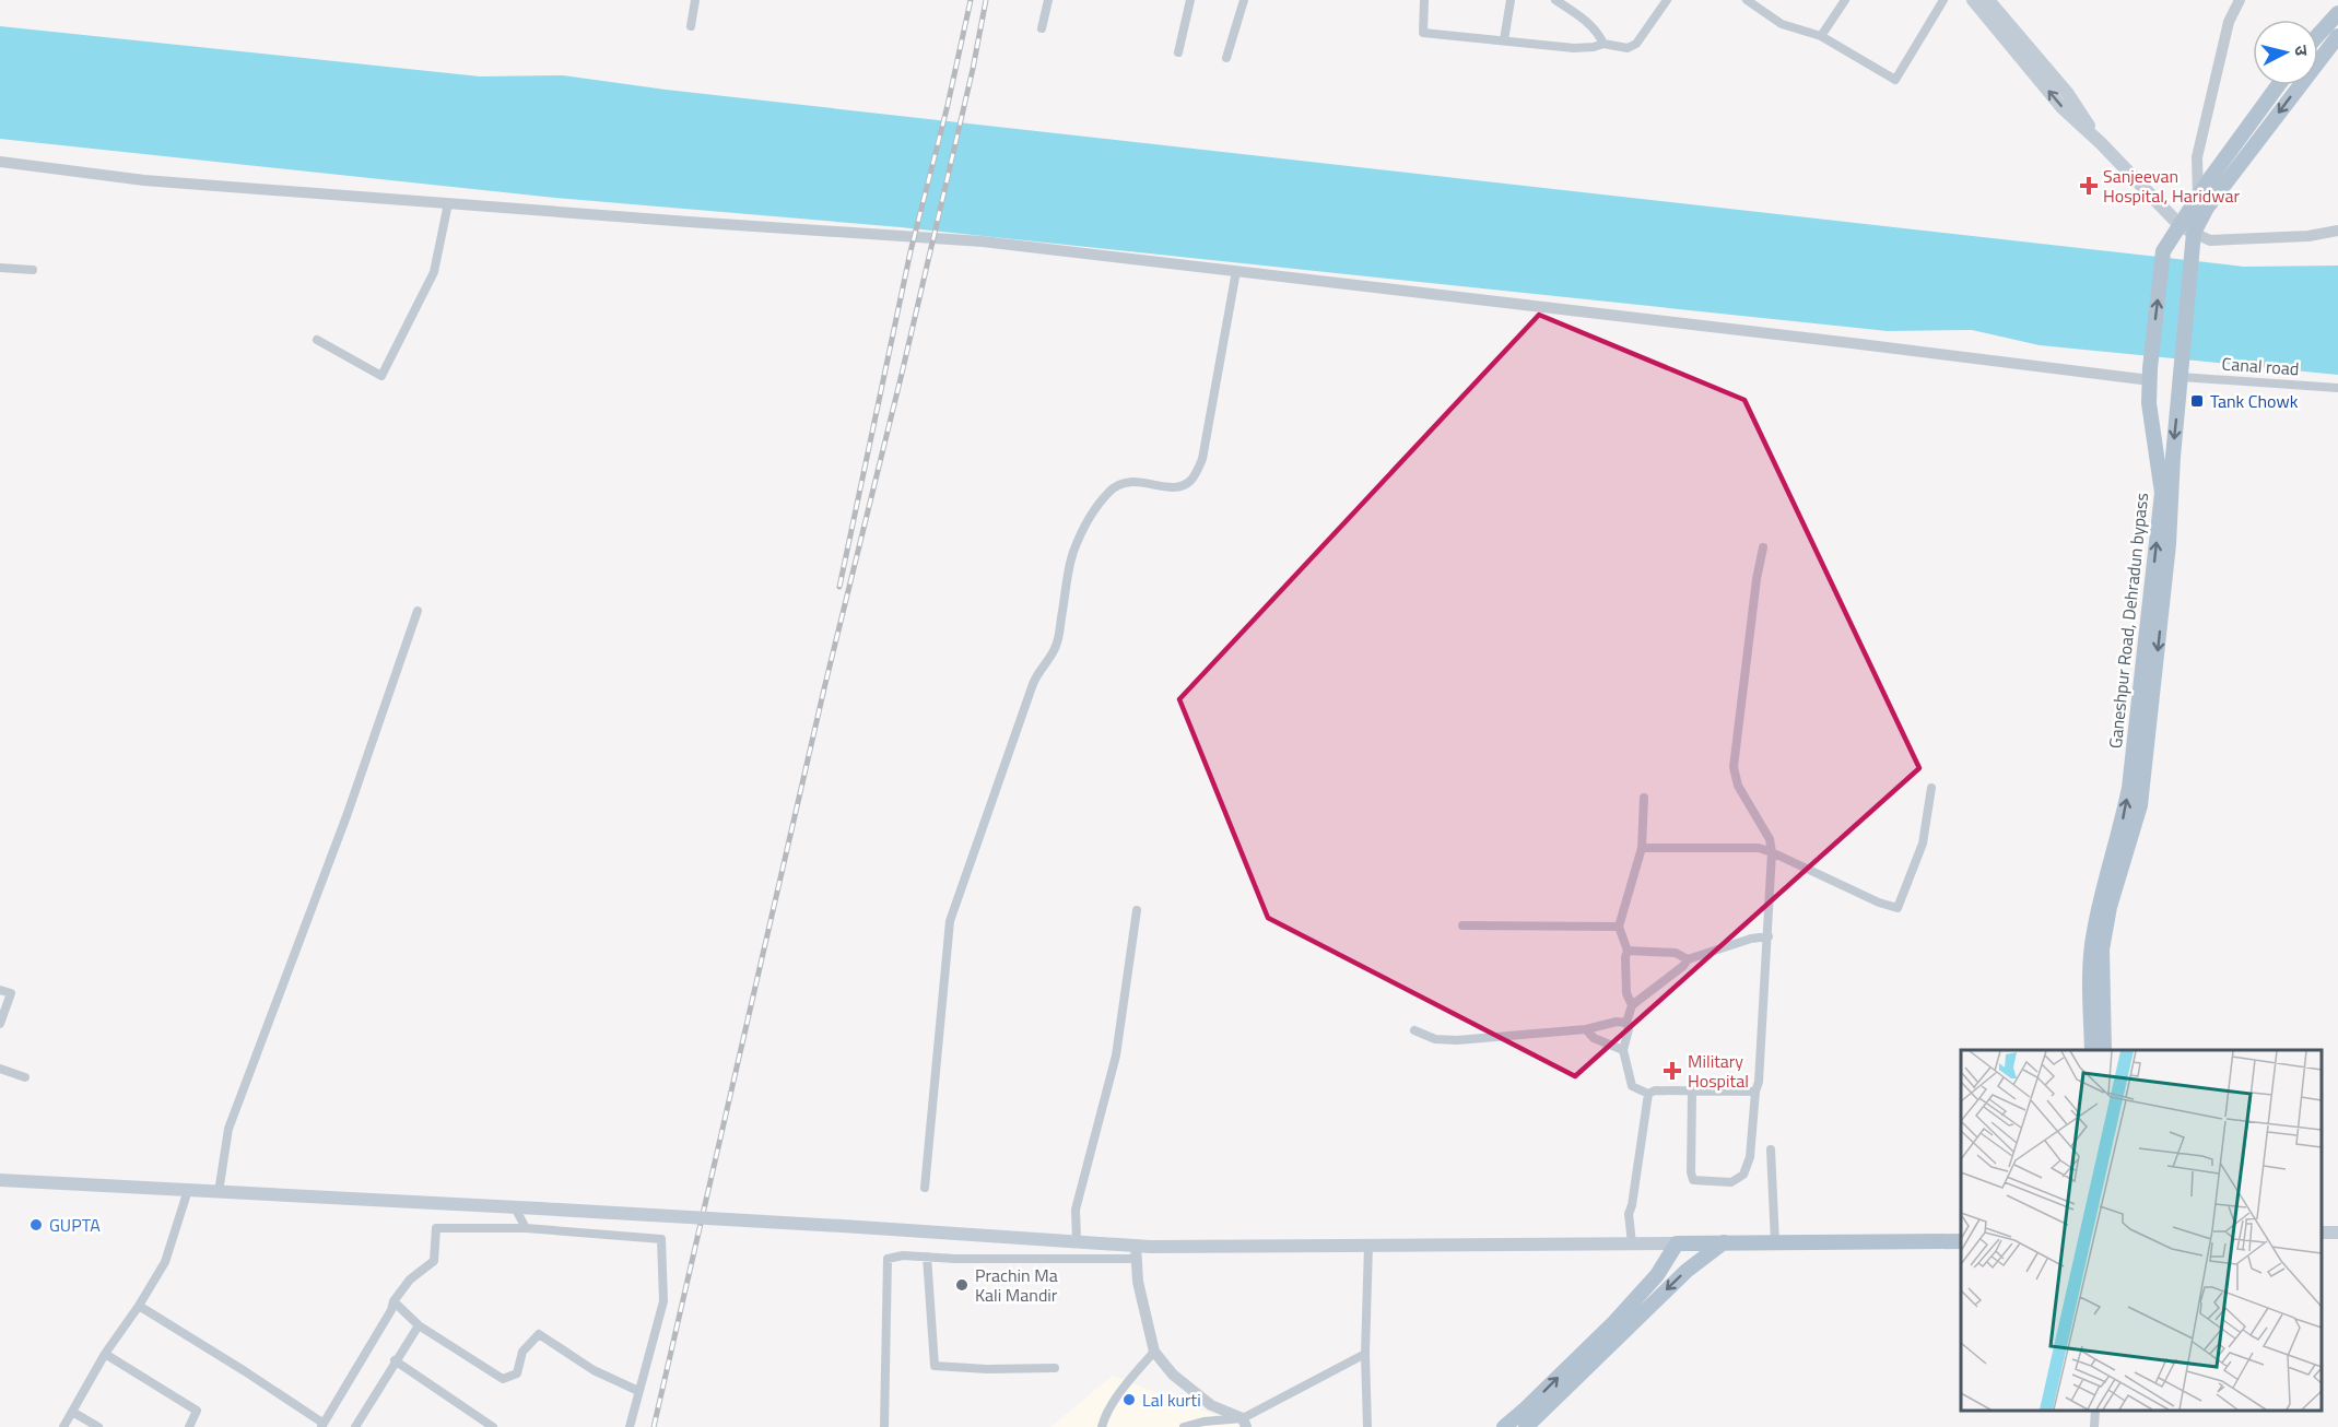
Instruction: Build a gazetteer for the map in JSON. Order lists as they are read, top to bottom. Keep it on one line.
{"streets":{"main road":["Ganeshpur Road, Dehradun bypass"],"street":["Canal road"]},"places":{"health":["Sanjeevan Hospital, Haridwar","Military Hospital"],"transit":["Tank Chowk"],"other":["GUPTA","Prachin Ma Kali Mandir","Lal kurti"]},"north":"right"}
